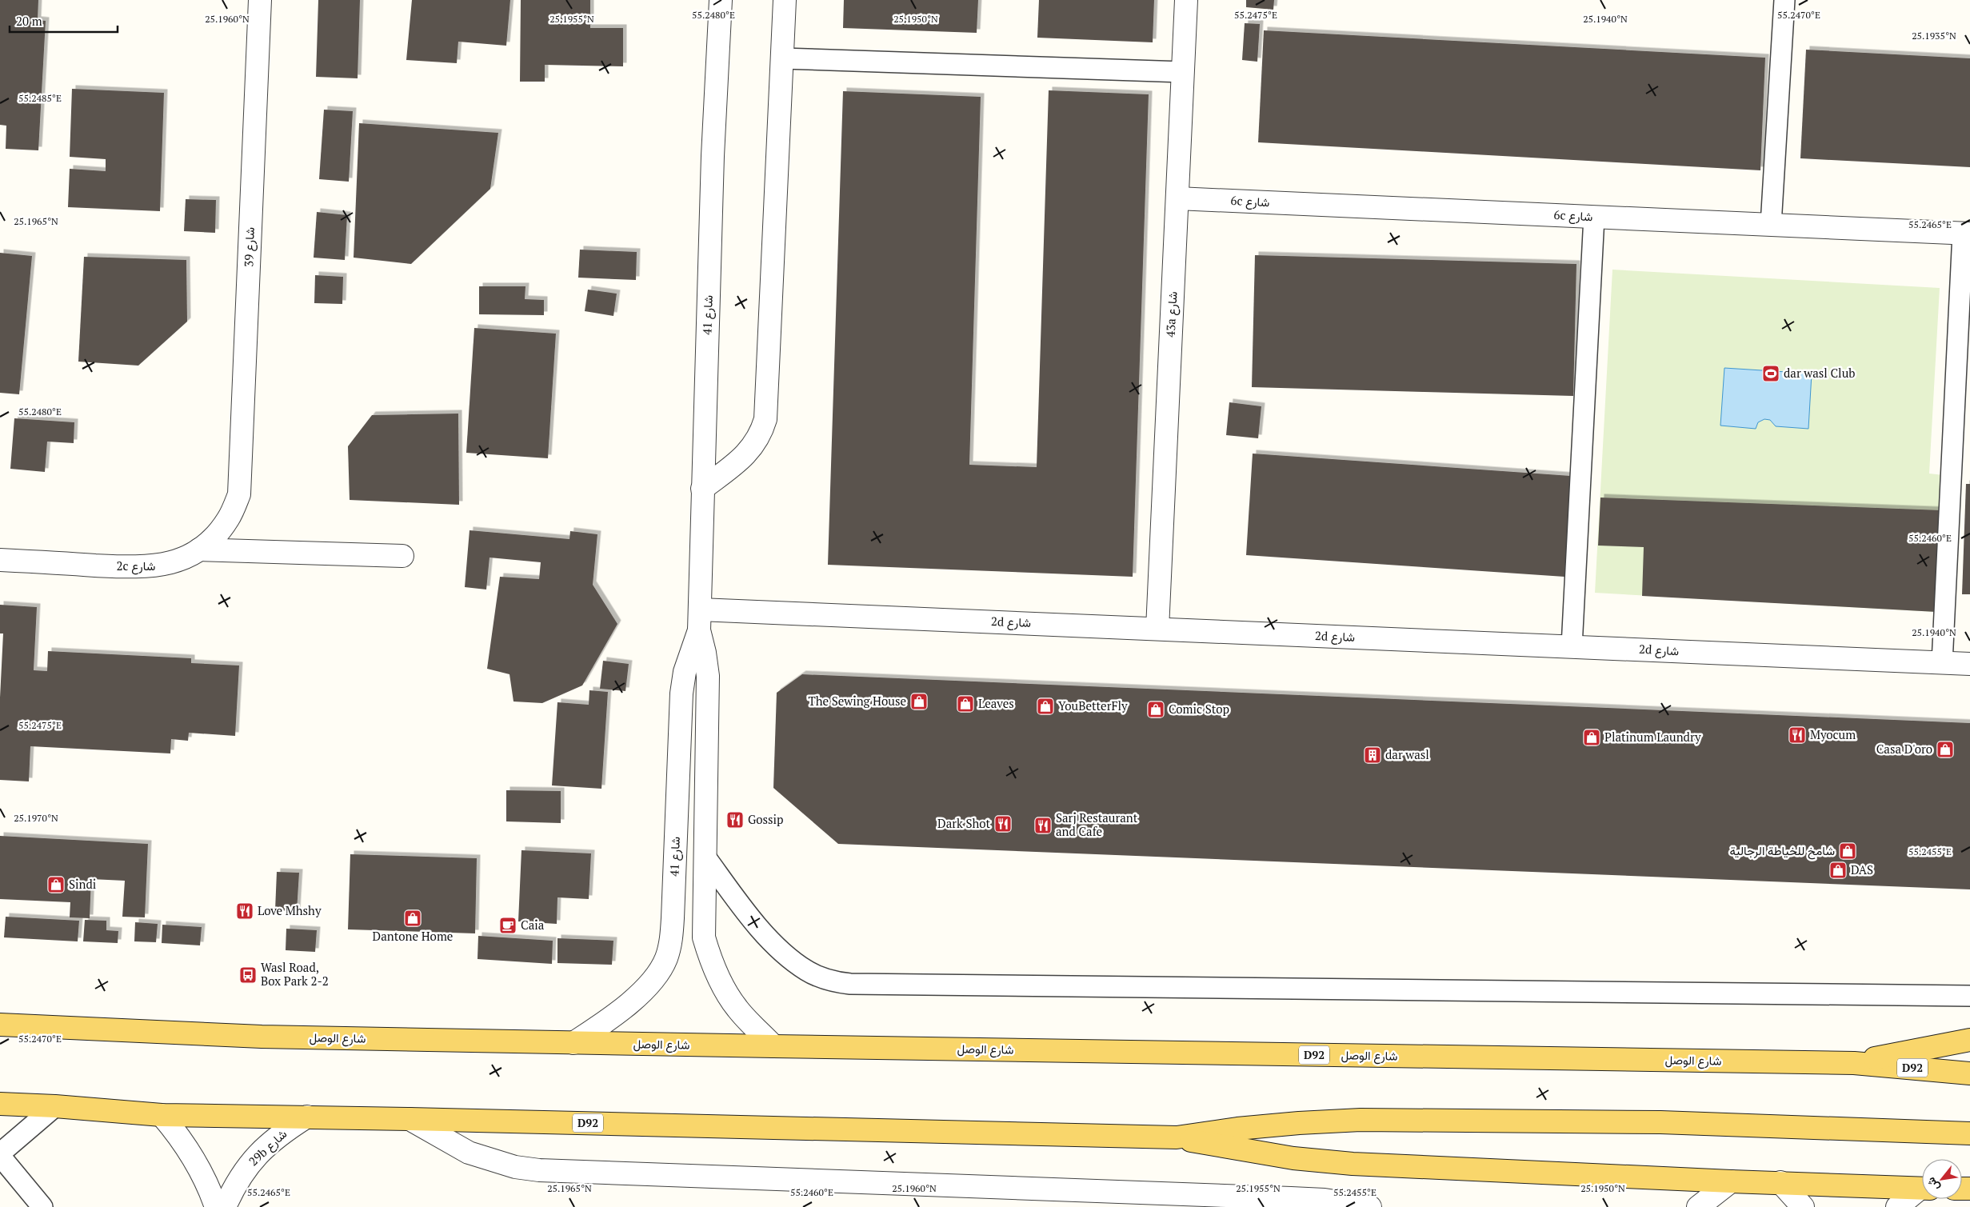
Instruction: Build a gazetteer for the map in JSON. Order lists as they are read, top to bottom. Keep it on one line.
{"streets":{"main road":["شارع الوصل","D92"],"street":["6c شارع","شارع 39","43a شارع","شارع 41","2c شارع","2d شارع","29b شارع"]},"crossings":[["6c شارع","43a شارع"],["شارع 39","2c شارع"],["43a شارع","2d شارع"],["شارع 41","2d شارع"],["شارع 41","شارع الوصل"],["D92","29b شارع"]],"places":{"sports":["dar wasl Club"],"shop":["The Sewing House","Leaves","YouBetterFly","Comic Stop","Platinum Laundry","Casa D'oro","شامخ للخياطة الرجالية","DAS","Sindi","Dantone Home"],"restaurant":["Myocum","Gossip","Dark Shot","Sarj Restaurant and Cafe","Love Mhshy"],"building":["dar wasl"],"cafe":["Caia"],"bus stop":["Wasl Road, Box Park 2-2"]},"scale_bar":"20 m","north":"bottom left","coordinates":["55.2480°E","55.2475°E","55.2470°E","25.1960°N","25.1950°N","25.1940°N","25.1955°N","25.1935°N","55.2485°E","25.1965°N","55.2465°E","55.2460°E","25.1970°N","55.2455°E"]}
